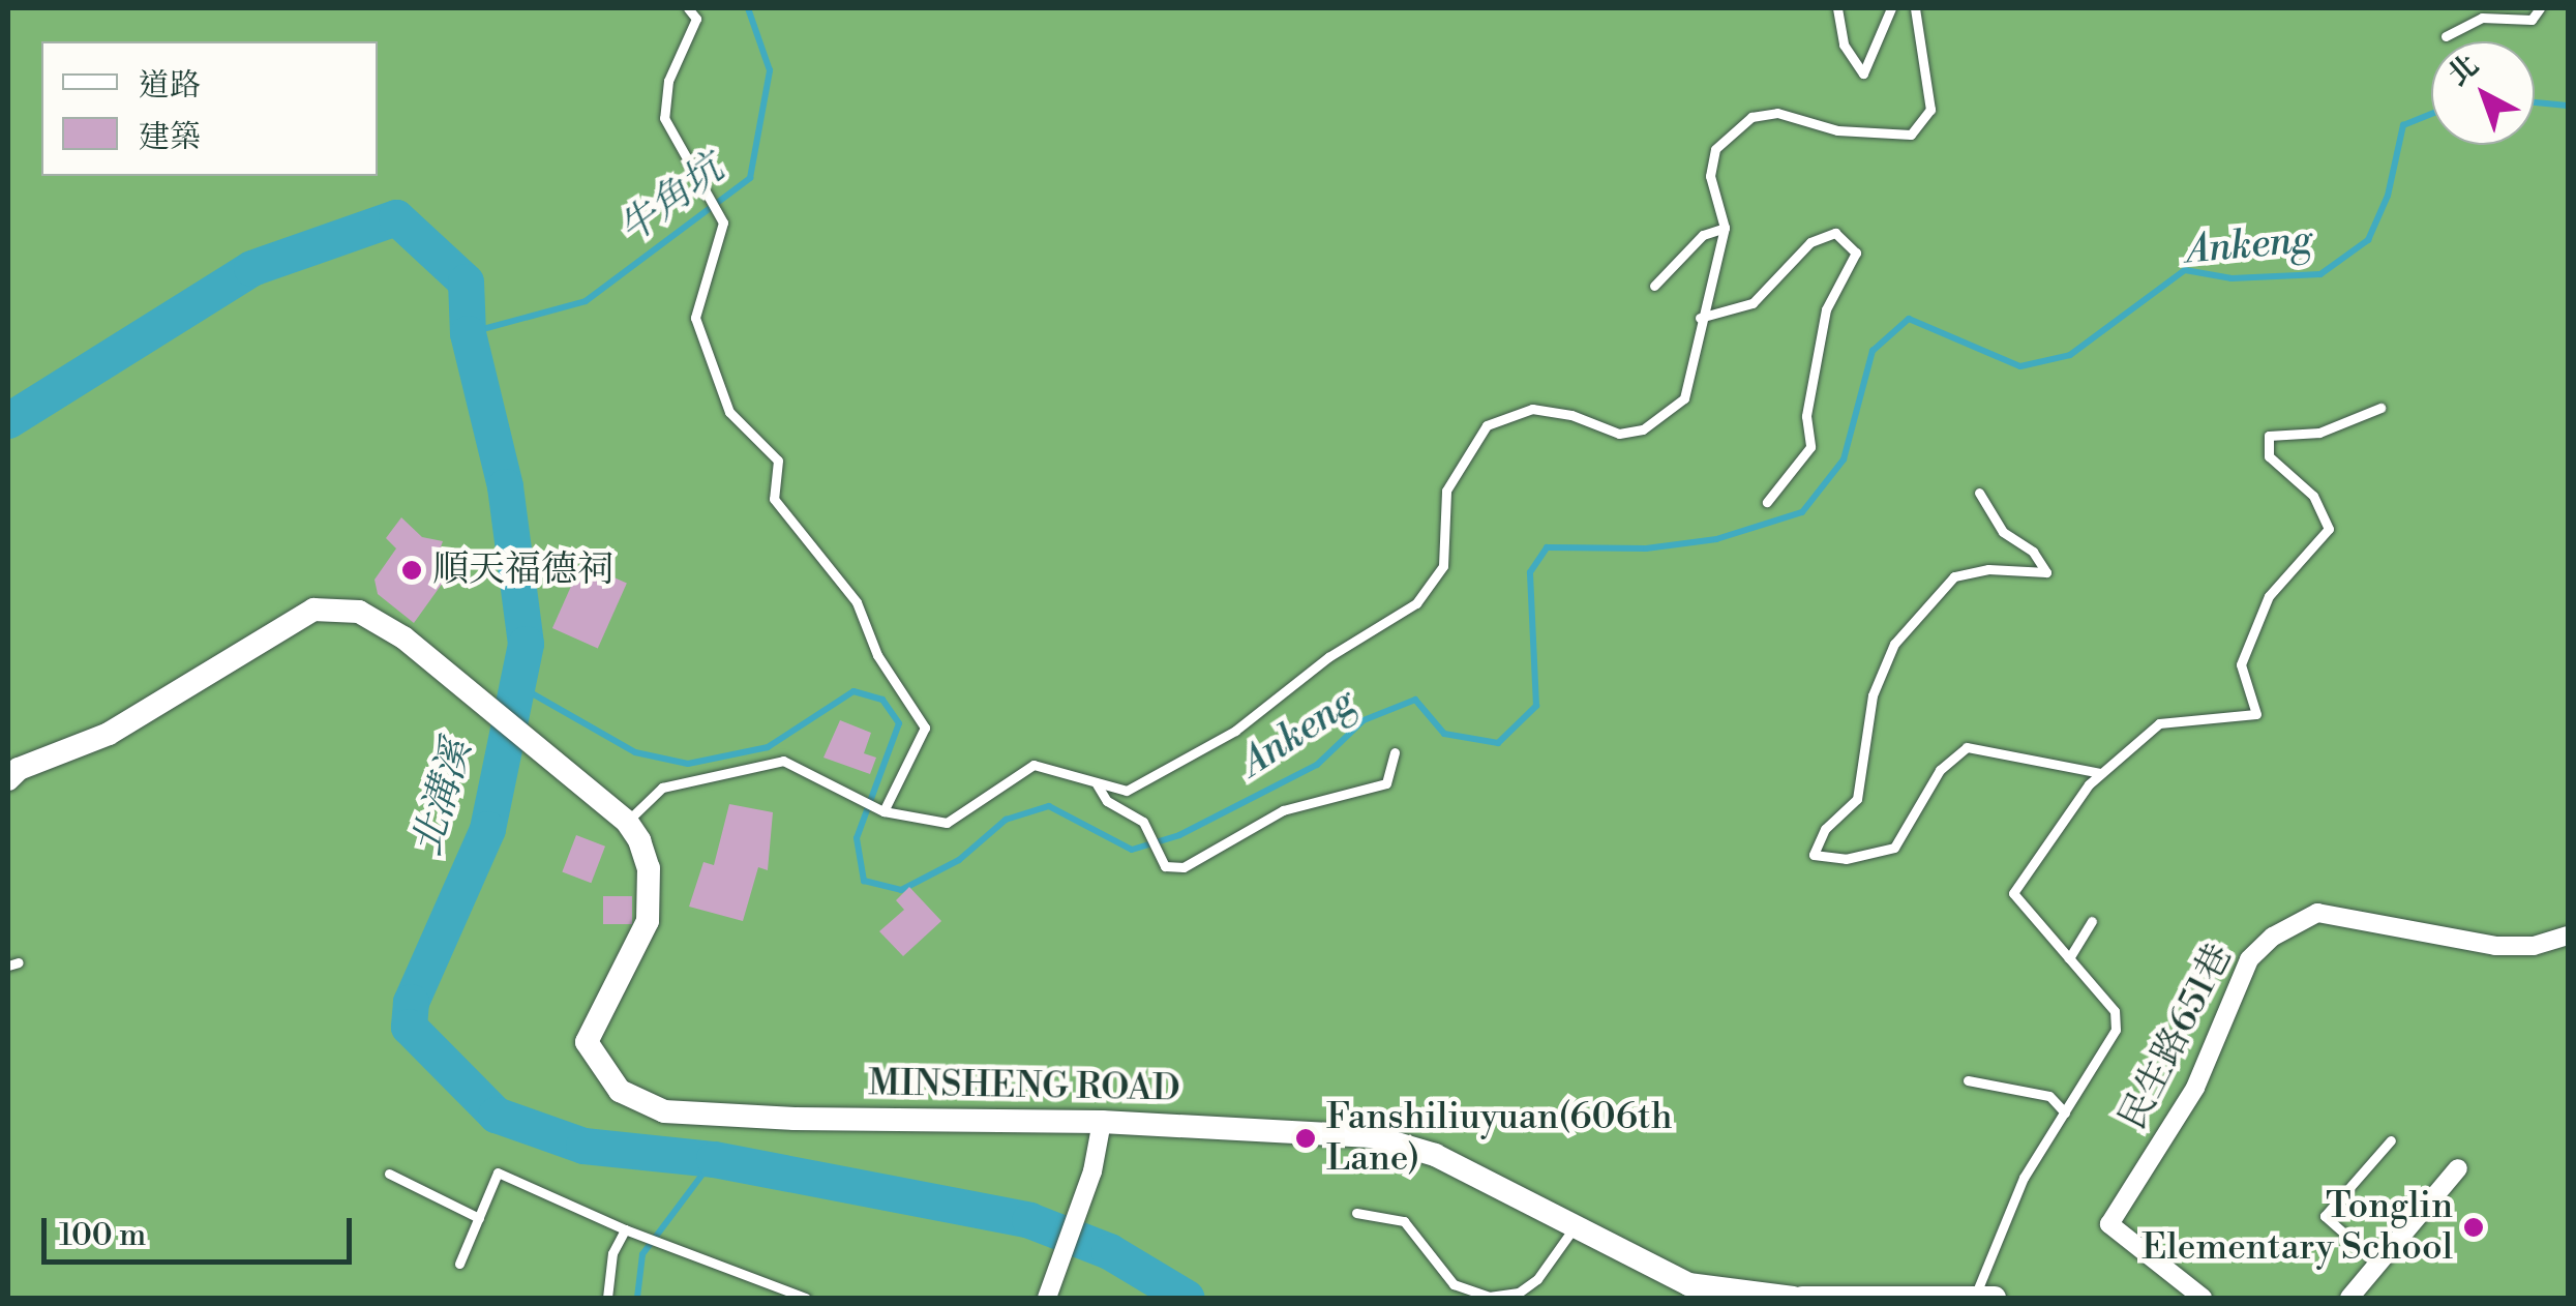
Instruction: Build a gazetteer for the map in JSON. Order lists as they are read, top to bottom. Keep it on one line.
{"streets":{"street":["民生路651巷","MINSHENG ROAD"]},"water":["牛角坑","Ankeng","北溝溪"],"places":["順天福德祠","Fanshiliuyuan(606th Lane)","Tonglin Elementary School"],"legend":["道路","建築"],"scale_bar":"100 m","north":"top left"}
